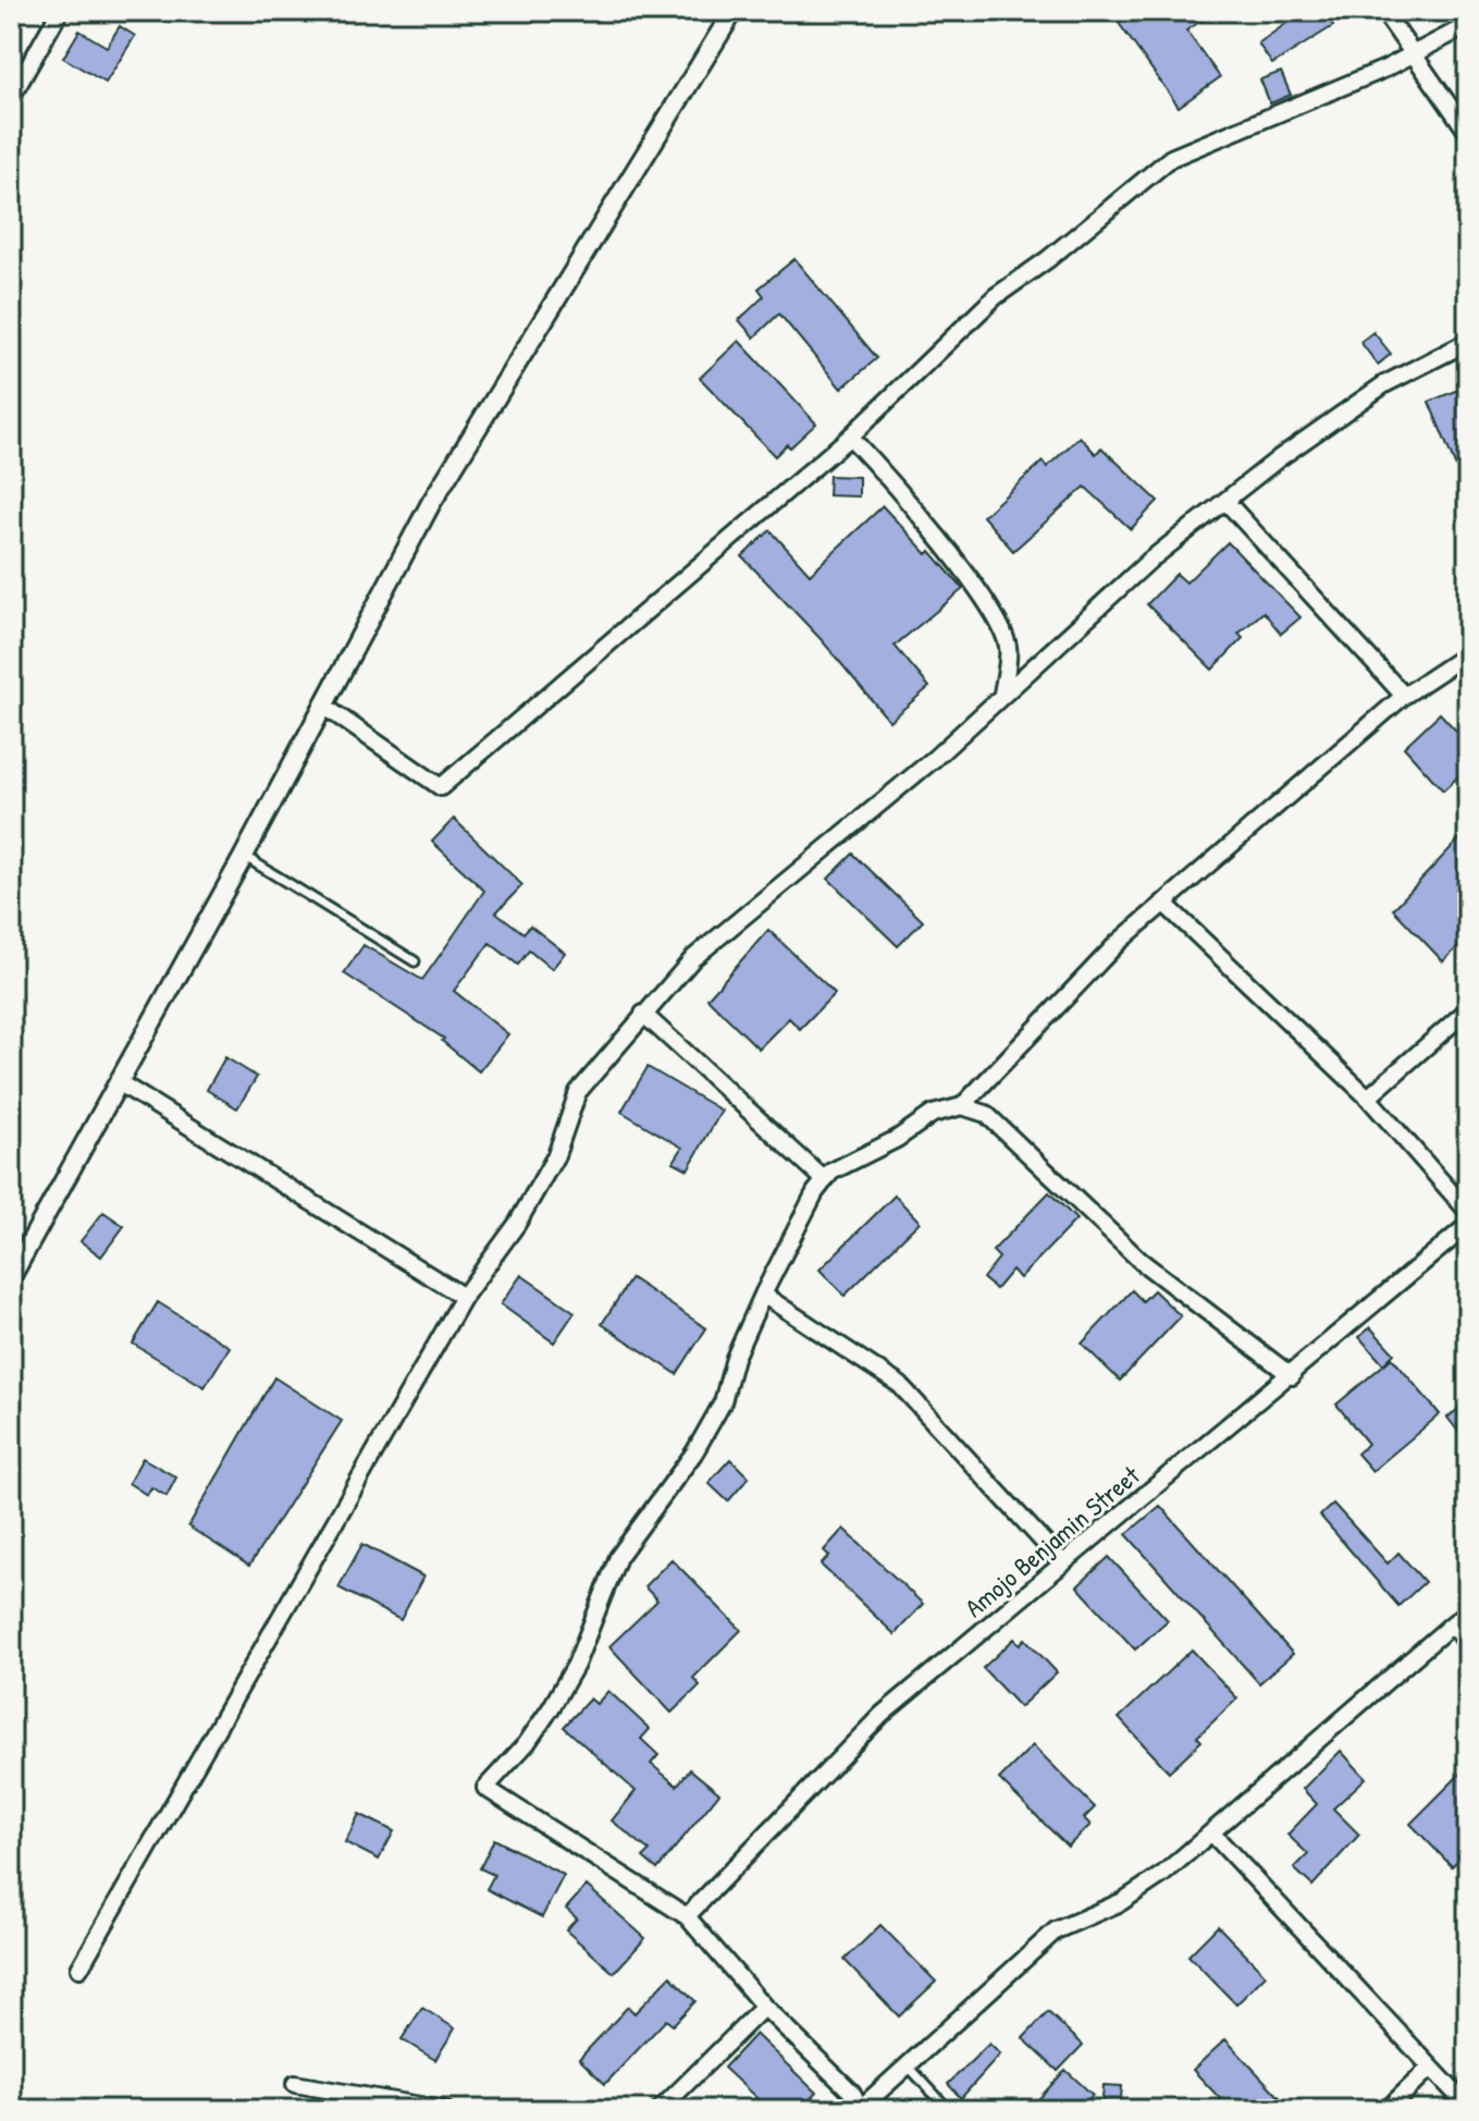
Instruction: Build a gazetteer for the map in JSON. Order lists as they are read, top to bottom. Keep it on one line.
{"streets":{"street":["Amojo Benjamin Street"]}}
